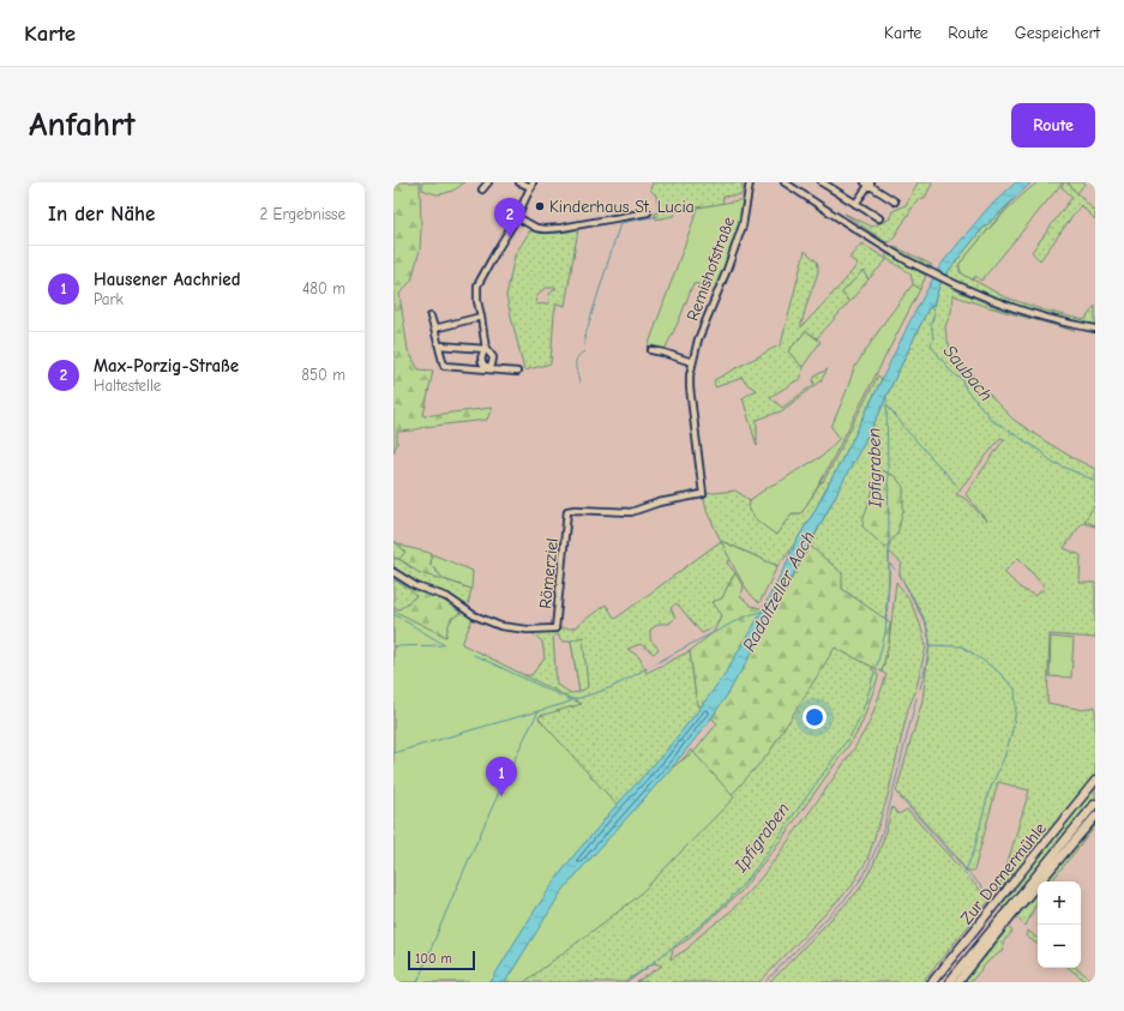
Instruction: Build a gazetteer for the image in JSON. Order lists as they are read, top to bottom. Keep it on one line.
{"streets":{"main road":["Zur Dornermühle"],"street":["Remishofstraße","Römerziel"]},"crossings":[["Remishofstraße","Römerziel"]],"water":["Saubach","Ipfigraben","Radolfzeller Aach"],"places":["Kinderhaus St. Lucia"],"scale_bar":"100 m","page":{"header":"Karte","nav":["Karte","Route","Gespeichert"],"buttons":"Route","title":"Anfahrt","heading":["In der Nähe","2 Ergebnisse"],"pins":["2","1"],"list":[{"mark":"1","name":"Hausener Aachried","note":"Park","value":"480 m"},{"mark":"2","name":"Max-Porzig-Straße","note":"Haltestelle","value":"850 m"}],"map_buttons":["+","−"],"scale":"100 m"}}
